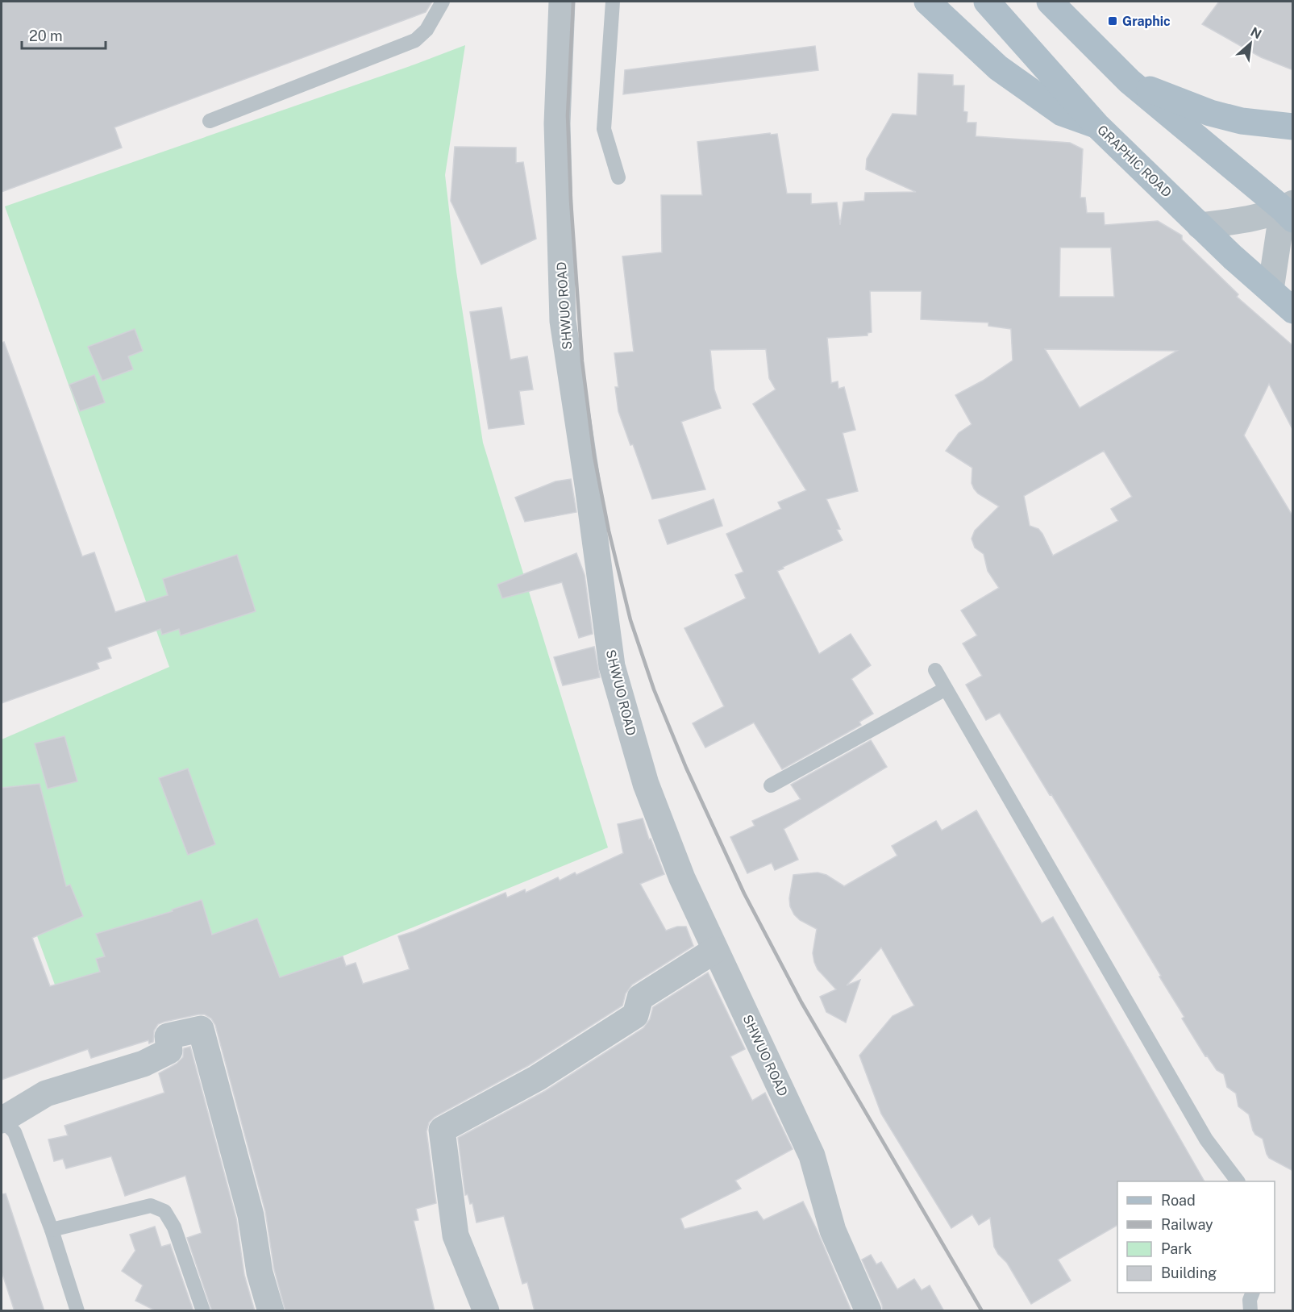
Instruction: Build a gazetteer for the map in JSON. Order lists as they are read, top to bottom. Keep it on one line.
{"streets":{"main road":["GRAPHIC ROAD"],"street":["SHWUO ROAD"]},"places":{"transit":["Graphic"]},"legend":["Road","Railway","Park","Building"],"scale_bar":"20 m","north":"top right"}
